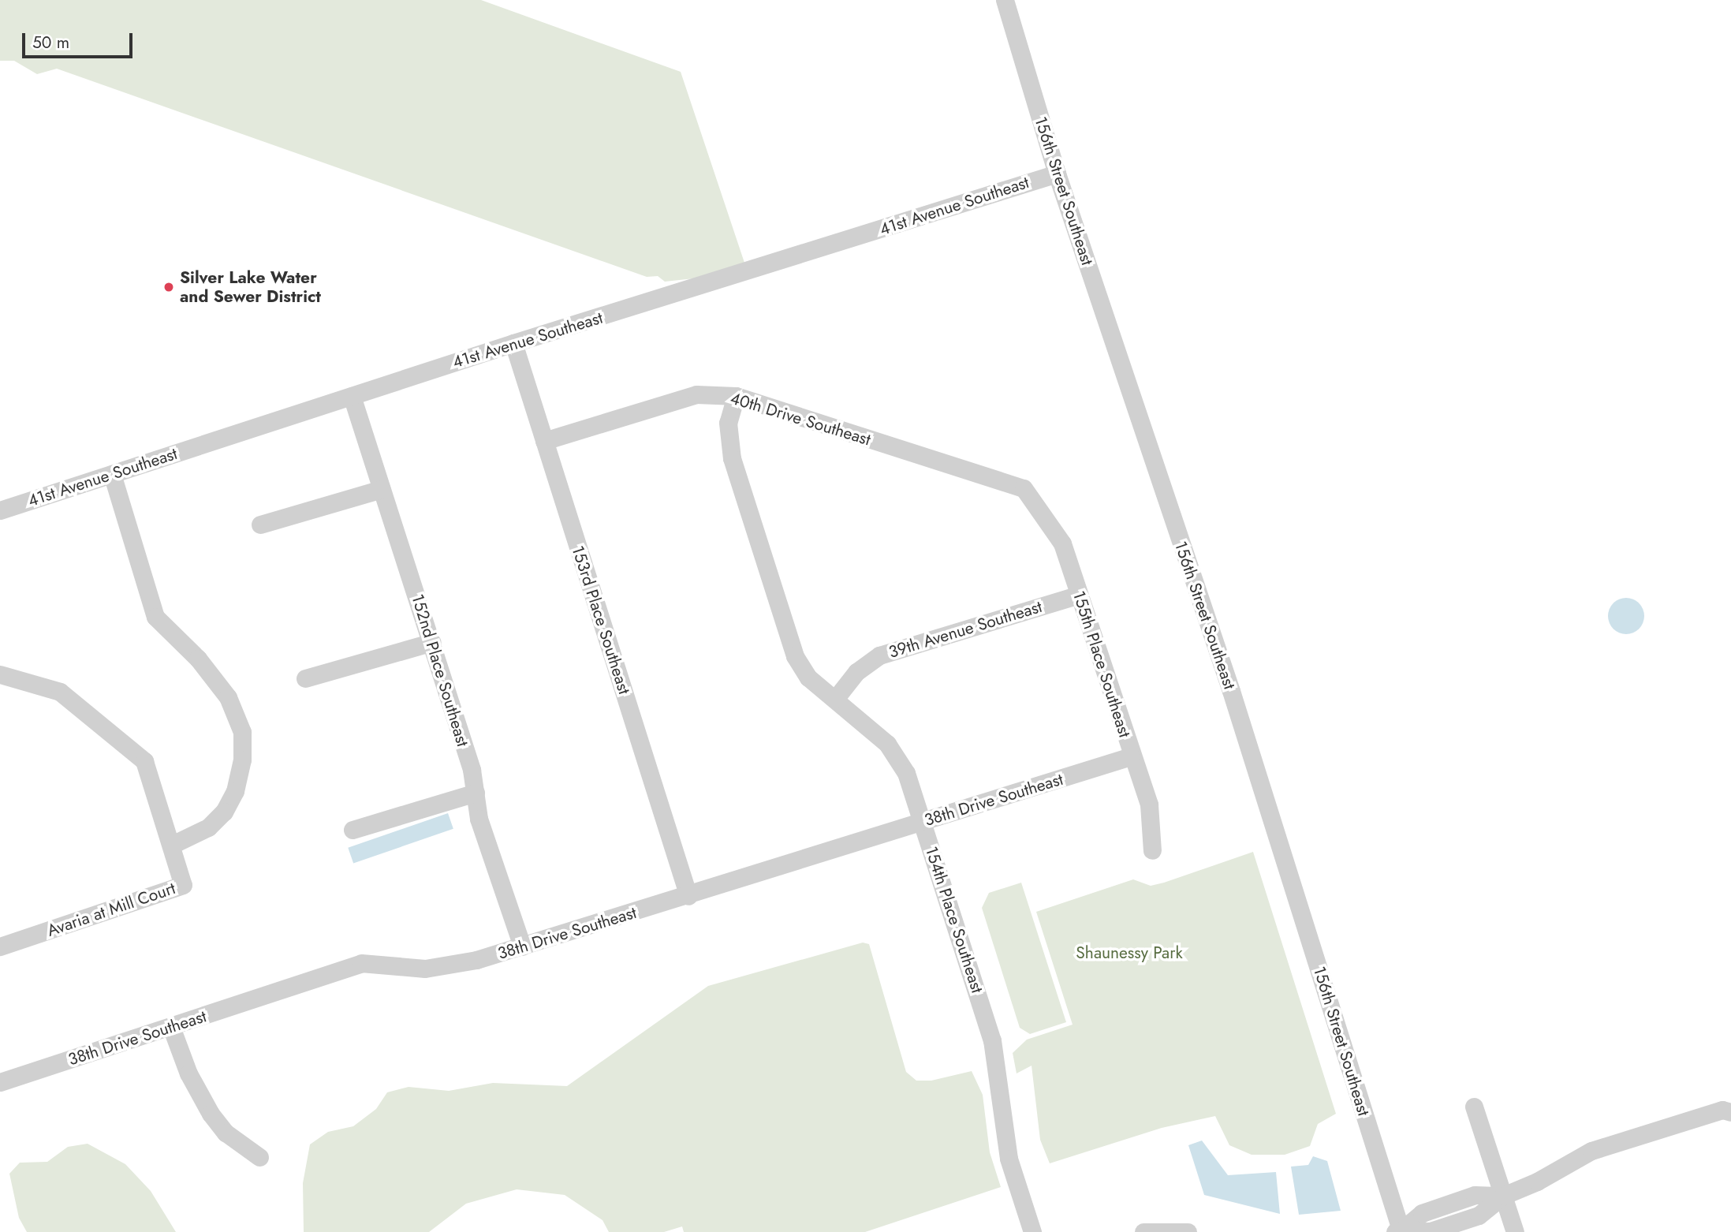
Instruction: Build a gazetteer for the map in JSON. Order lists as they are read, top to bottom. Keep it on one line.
{"streets":{"street":["156th Street Southeast","41st Avenue Southeast","40th Drive Southeast","153rd Place Southeast","39th Avenue Southeast","155th Place Southeast","152nd Place Southeast","38th Drive Southeast","Avaria at Mill Court","154th Place Southeast"]},"crossings":[["156th Street Southeast","41st Avenue Southeast"],["41st Avenue Southeast","153rd Place Southeast"],["41st Avenue Southeast","152nd Place Southeast"],["40th Drive Southeast","153rd Place Southeast"],["40th Drive Southeast","155th Place Southeast"],["40th Drive Southeast","154th Place Southeast"],["153rd Place Southeast","38th Drive Southeast"],["39th Avenue Southeast","155th Place Southeast"],["39th Avenue Southeast","154th Place Southeast"],["155th Place Southeast","38th Drive Southeast"],["152nd Place Southeast","38th Drive Southeast"],["38th Drive Southeast","154th Place Southeast"]],"parks":["Shaunessy Park"],"places":["Silver Lake Water and Sewer District"],"scale_bar":"50 m"}
